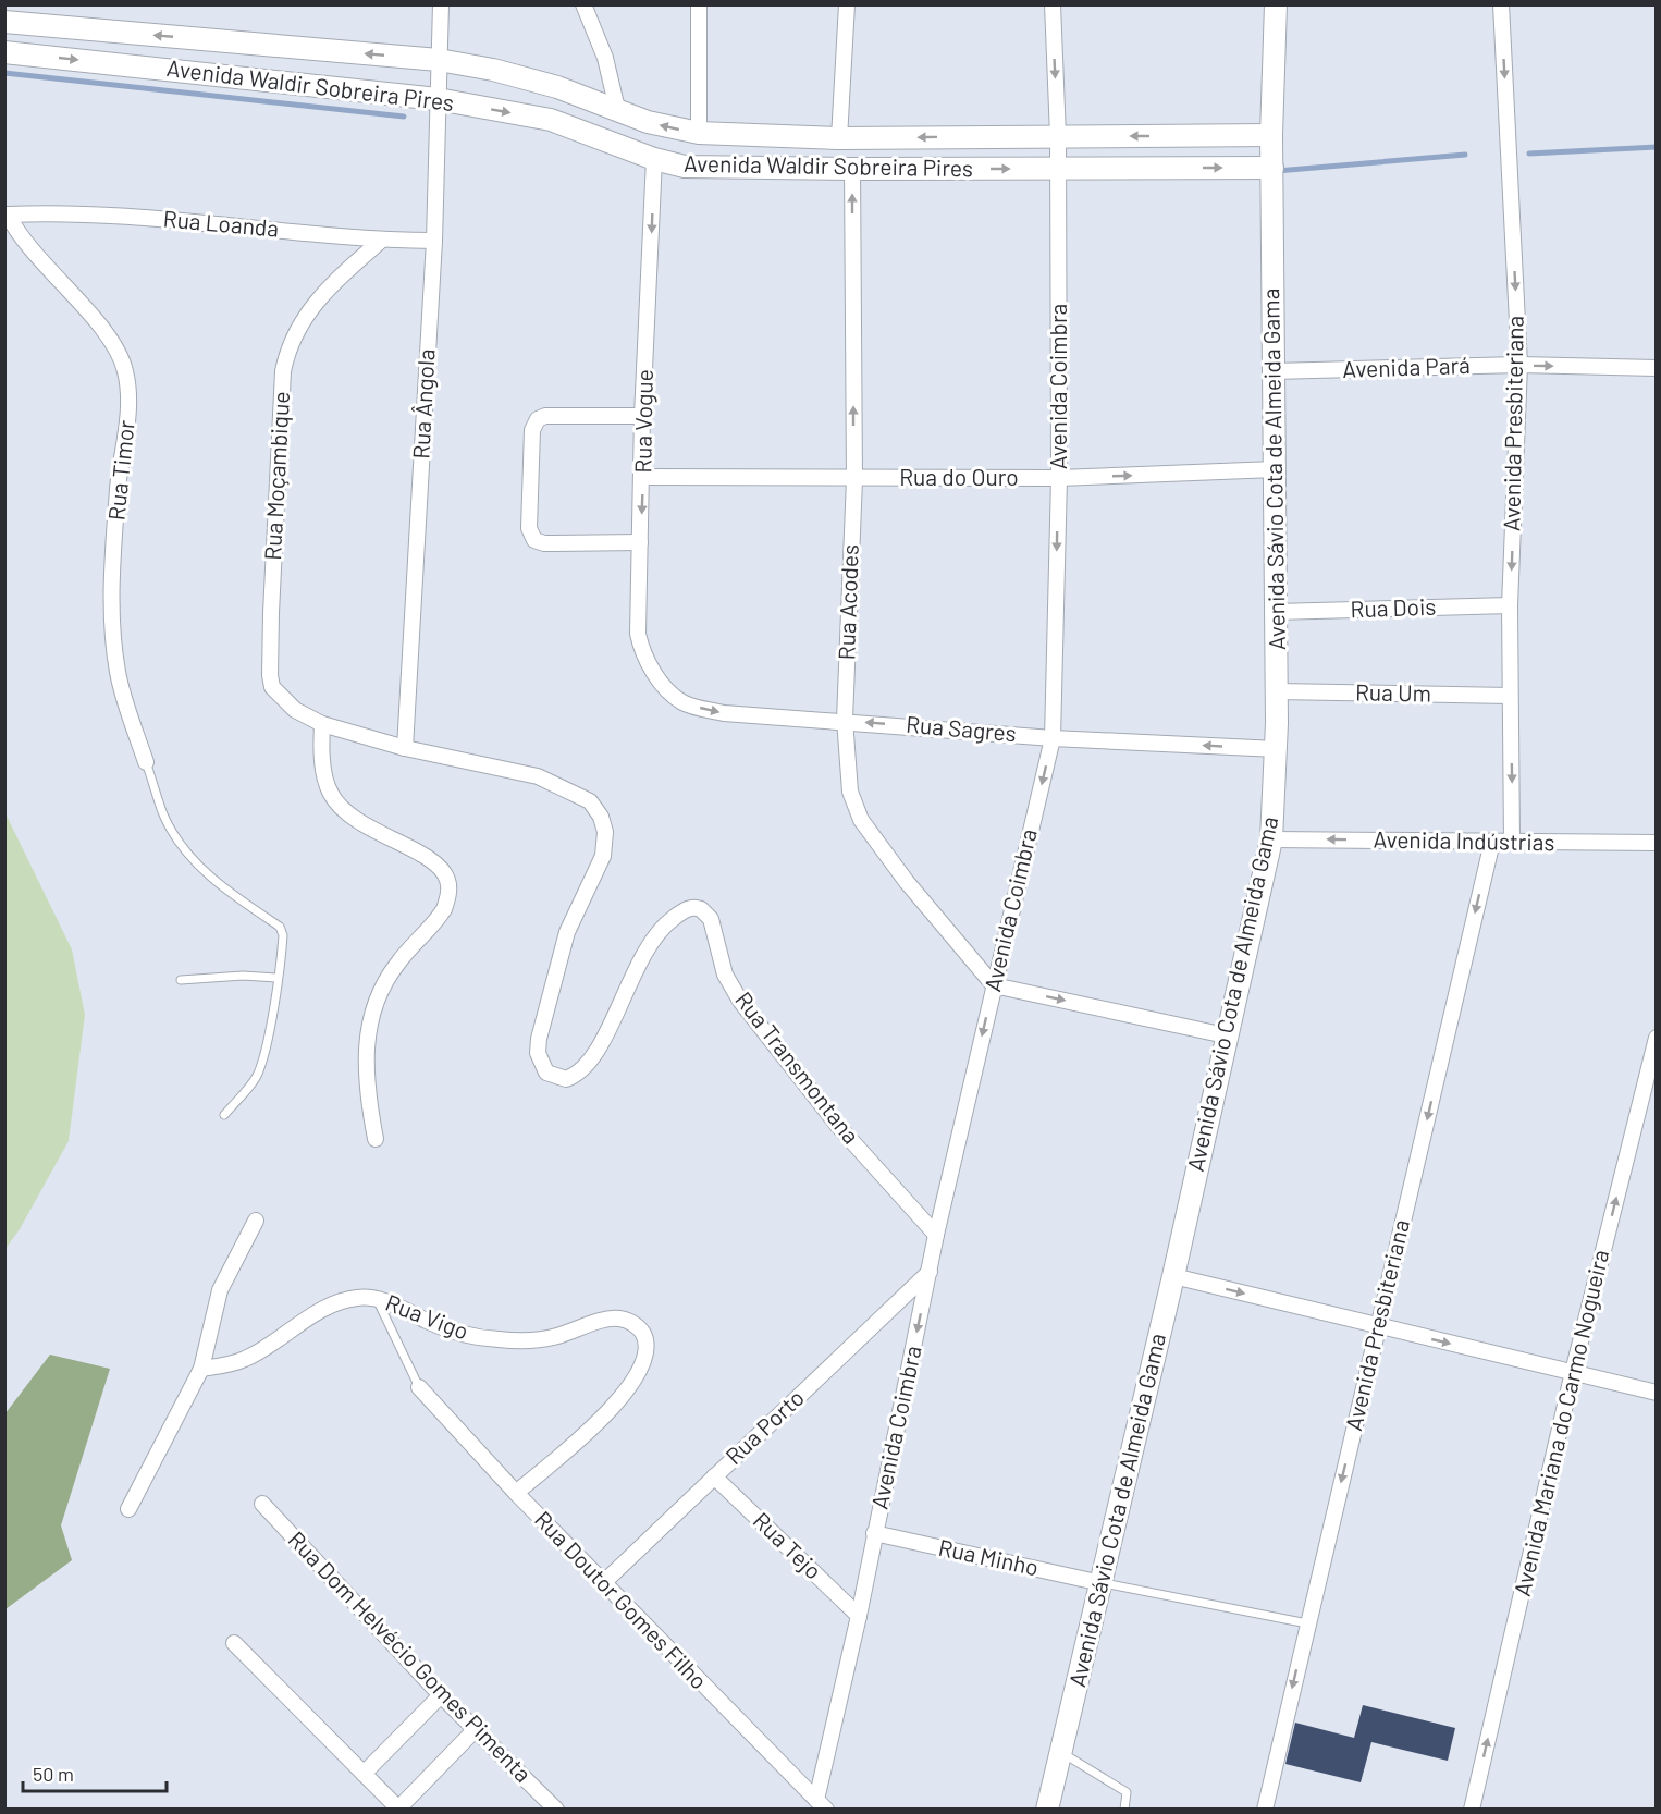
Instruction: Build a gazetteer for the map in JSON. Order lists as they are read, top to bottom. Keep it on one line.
{"streets":{"street":["Avenida Waldir Sobreira Pires","Rua Loanda","Avenida Pará","Avenida Coimbra","Rua Ângola","Rua Vogue","Avenida Presbiteriana","Avenida Sávio Cota de Almeida Gama","Rua Timor","Rua Moçambique","Rua do Ouro","Rua Acodes","Rua Dois","Rua Um","Rua Sagres","Avenida Indústrias","Rua Transmontana","Rua Vigo","Avenida Mariana do Carmo Nogueira","Rua Porto","Rua Tejo","Rua Minho","Rua Doutor Gomes Filho","Rua Dom Helvécio Gomes Pimenta"]},"crossings":[["Avenida Waldir Sobreira Pires","Avenida Coimbra"],["Avenida Waldir Sobreira Pires","Rua Ângola"],["Avenida Waldir Sobreira Pires","Rua Vogue"],["Avenida Waldir Sobreira Pires","Avenida Sávio Cota de Almeida Gama"],["Avenida Waldir Sobreira Pires","Rua Acodes"],["Rua Loanda","Rua Ângola"],["Rua Loanda","Rua Timor"],["Rua Loanda","Rua Moçambique"],["Avenida Pará","Avenida Presbiteriana"],["Avenida Pará","Avenida Sávio Cota de Almeida Gama"],["Avenida Coimbra","Rua do Ouro"],["Avenida Coimbra","Rua Acodes"],["Avenida Coimbra","Rua Sagres"],["Avenida Coimbra","Rua Transmontana"],["Avenida Coimbra","Rua Porto"],["Avenida Coimbra","Rua Tejo"],["Avenida Coimbra","Rua Minho"],["Avenida Coimbra","Rua Doutor Gomes Filho"],["Rua Ângola","Rua Moçambique"],["Rua Ângola","Rua Transmontana"],["Rua Vogue","Rua do Ouro"],["Rua Vogue","Rua Sagres"],["Avenida Presbiteriana","Rua Dois"],["Avenida Presbiteriana","Rua Um"],["Avenida Presbiteriana","Avenida Indústrias"],["Avenida Sávio Cota de Almeida Gama","Rua do Ouro"],["Avenida Sávio Cota de Almeida Gama","Rua Dois"],["Avenida Sávio Cota de Almeida Gama","Rua Um"],["Avenida Sávio Cota de Almeida Gama","Rua Sagres"],["Avenida Sávio Cota de Almeida Gama","Avenida Indústrias"],["Avenida Sávio Cota de Almeida Gama","Rua Minho"],["Rua Moçambique","Rua Transmontana"],["Rua do Ouro","Rua Acodes"],["Rua Acodes","Rua Sagres"],["Rua Vigo","Rua Doutor Gomes Filho"],["Rua Porto","Rua Tejo"],["Rua Porto","Rua Doutor Gomes Filho"]],"one_way":["Avenida Pará","Avenida Coimbra","Rua Vogue","Avenida Presbiteriana","Rua Acodes","Avenida Indústrias","Avenida Mariana do Carmo Nogueira"],"scale_bar":"50 m"}
